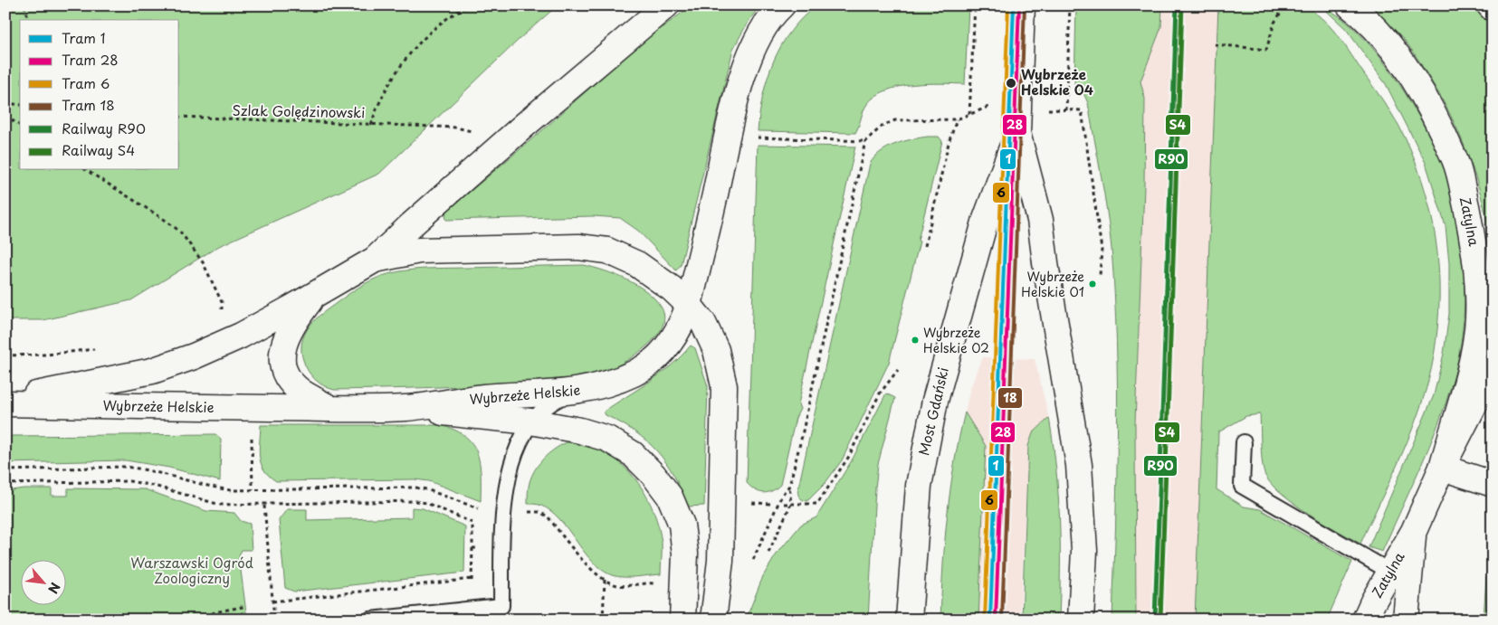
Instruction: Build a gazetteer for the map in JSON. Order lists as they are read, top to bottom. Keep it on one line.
{"streets":{"main road":["Zatylna","Wybrzeże Helskie","Most Gdański"],"path":["Szlak Golędzinowski"]},"parks":["Warszawski Ogród Zoologiczny"],"places":["Wybrzeże Helskie 04","Wybrzeże Helskie 01","Wybrzeże Helskie 02"],"lines":["tram line 1","tram line 28","tram line 6","tram line 18","rail line R90","rail line S4"],"legend":["Tram 1","Tram 28","Tram 6","Tram 18","Railway R90","Railway S4"],"north":"bottom right"}
